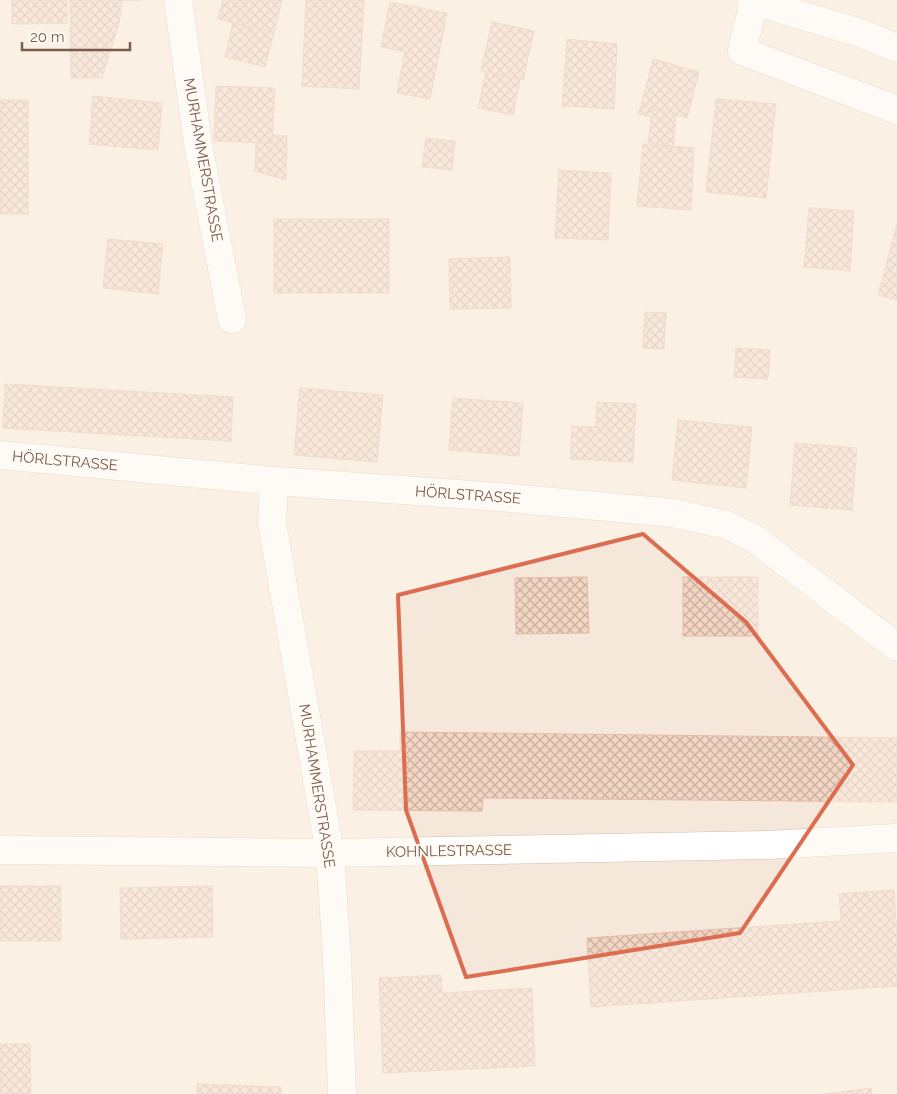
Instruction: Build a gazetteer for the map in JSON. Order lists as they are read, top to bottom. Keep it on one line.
{"streets":{"street":["MURHAMMERSTRASSE","HÖRLSTRASSE","KOHNLESTRASSE"]},"crossings":[["MURHAMMERSTRASSE","HÖRLSTRASSE"],["MURHAMMERSTRASSE","KOHNLESTRASSE"]],"scale_bar":"20 m"}
